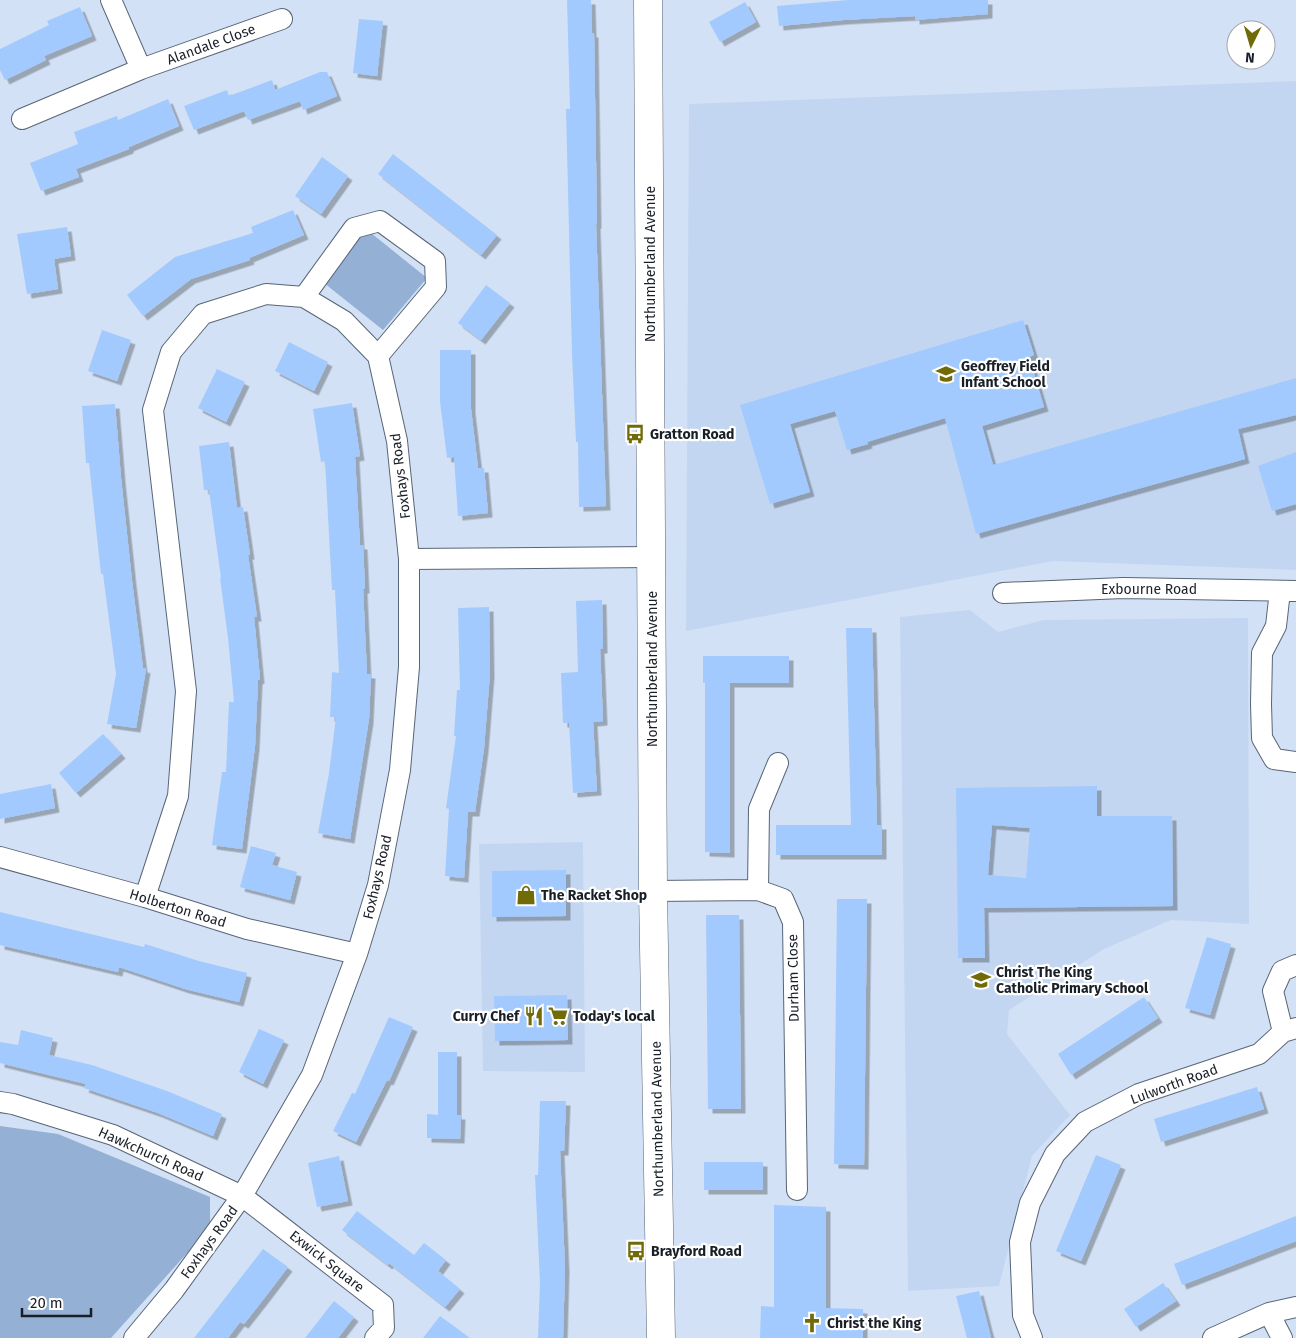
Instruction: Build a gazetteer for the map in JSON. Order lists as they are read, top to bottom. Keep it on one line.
{"streets":{"street":["Alandale Close","Northumberland Avenue","Foxhays Road","Exbourne Road","Holberton Road","Durham Close","Lulworth Road","Hawkchurch Road","Exwick Square"]},"crossings":[["Northumberland Avenue","Durham Close"],["Foxhays Road","Holberton Road"],["Foxhays Road","Hawkchurch Road"],["Foxhays Road","Exwick Square"],["Hawkchurch Road","Exwick Square"]],"places":{"school or university":["Geoffrey Field Infant School","Christ The King Catholic Primary School"],"bus stop":["Gratton Road","Brayford Road"],"shop":["The Racket Shop"],"restaurant":["Curry Chef"],"supermarket":["Today's local"],"church":["Christ the King"]},"scale_bar":"20 m","north":"bottom"}
